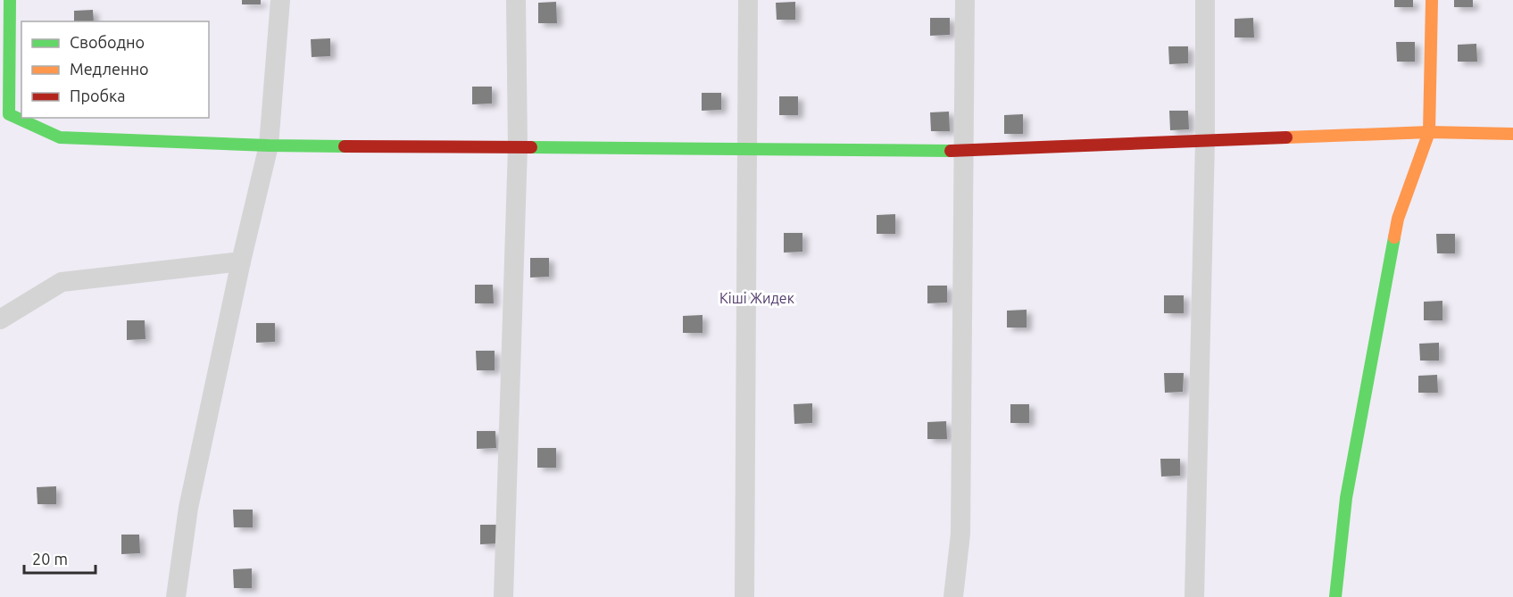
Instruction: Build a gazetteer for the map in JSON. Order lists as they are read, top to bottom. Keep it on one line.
{"parks":["Кіші Жидек"],"legend":["Свободно","Медленно","Пробка"],"scale_bar":"20 m"}
